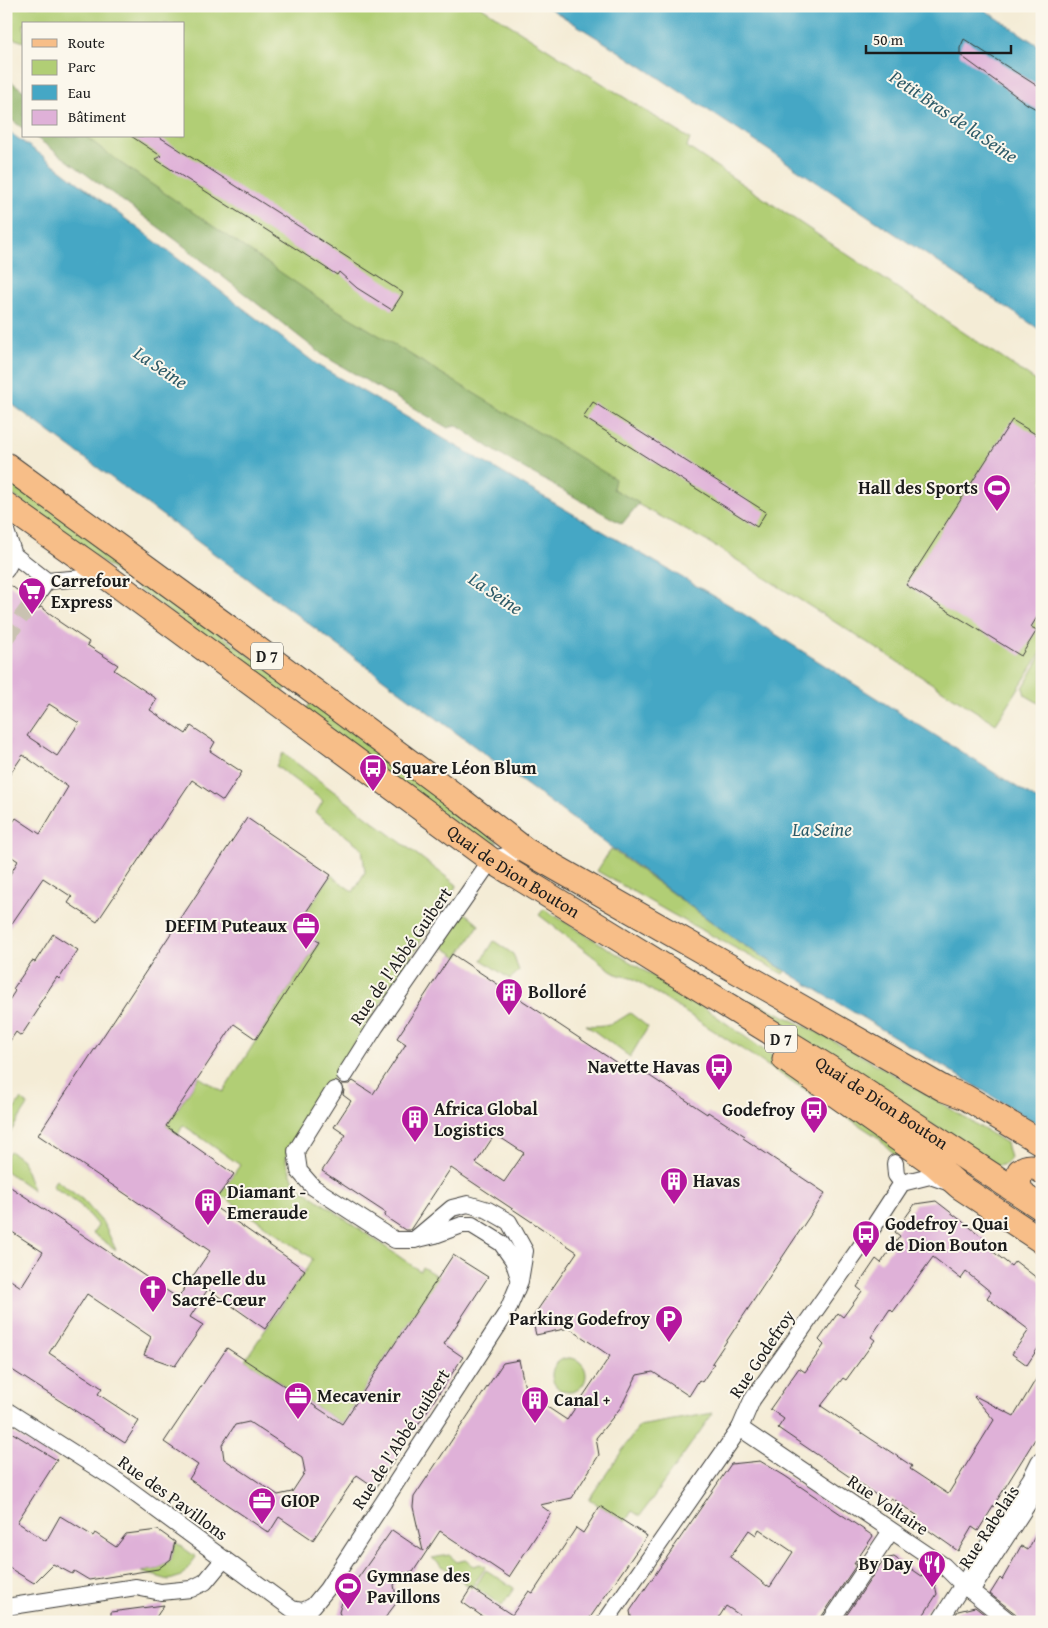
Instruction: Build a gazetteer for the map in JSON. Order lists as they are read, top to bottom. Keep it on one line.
{"streets":{"main road":["D 7","Quai de Dion Bouton"],"street":["Rue de l'Abbé Guibert","Rue Godefroy","Rue des Pavillons","Rue Voltaire","Rue Rabelais"]},"crossings":[["Quai de Dion Bouton","Rue de l'Abbé Guibert"],["Rue de l'Abbé Guibert","Rue des Pavillons"],["Rue Godefroy","Rue Voltaire"],["Rue Voltaire","Rue Rabelais"]],"water":["Petit Bras de la Seine","La Seine"],"places":{"sports":["Hall des Sports","Gymnase des Pavillons"],"supermarket":["Carrefour Express"],"bus stop":["Square Léon Blum","Navette Havas","Godefroy","Godefroy - Quai de Dion Bouton"],"office":["DEFIM Puteaux","Mecavenir","GIOP"],"building":["Bolloré","Africa Global Logistics","Havas","Diamant - Emeraude","Canal +"],"church":["Chapelle du Sacré-Cœur"],"parking":["Parking Godefroy"],"restaurant":["By Day"]},"legend":["Route","Parc","Eau","Bâtiment"],"scale_bar":"50 m"}
